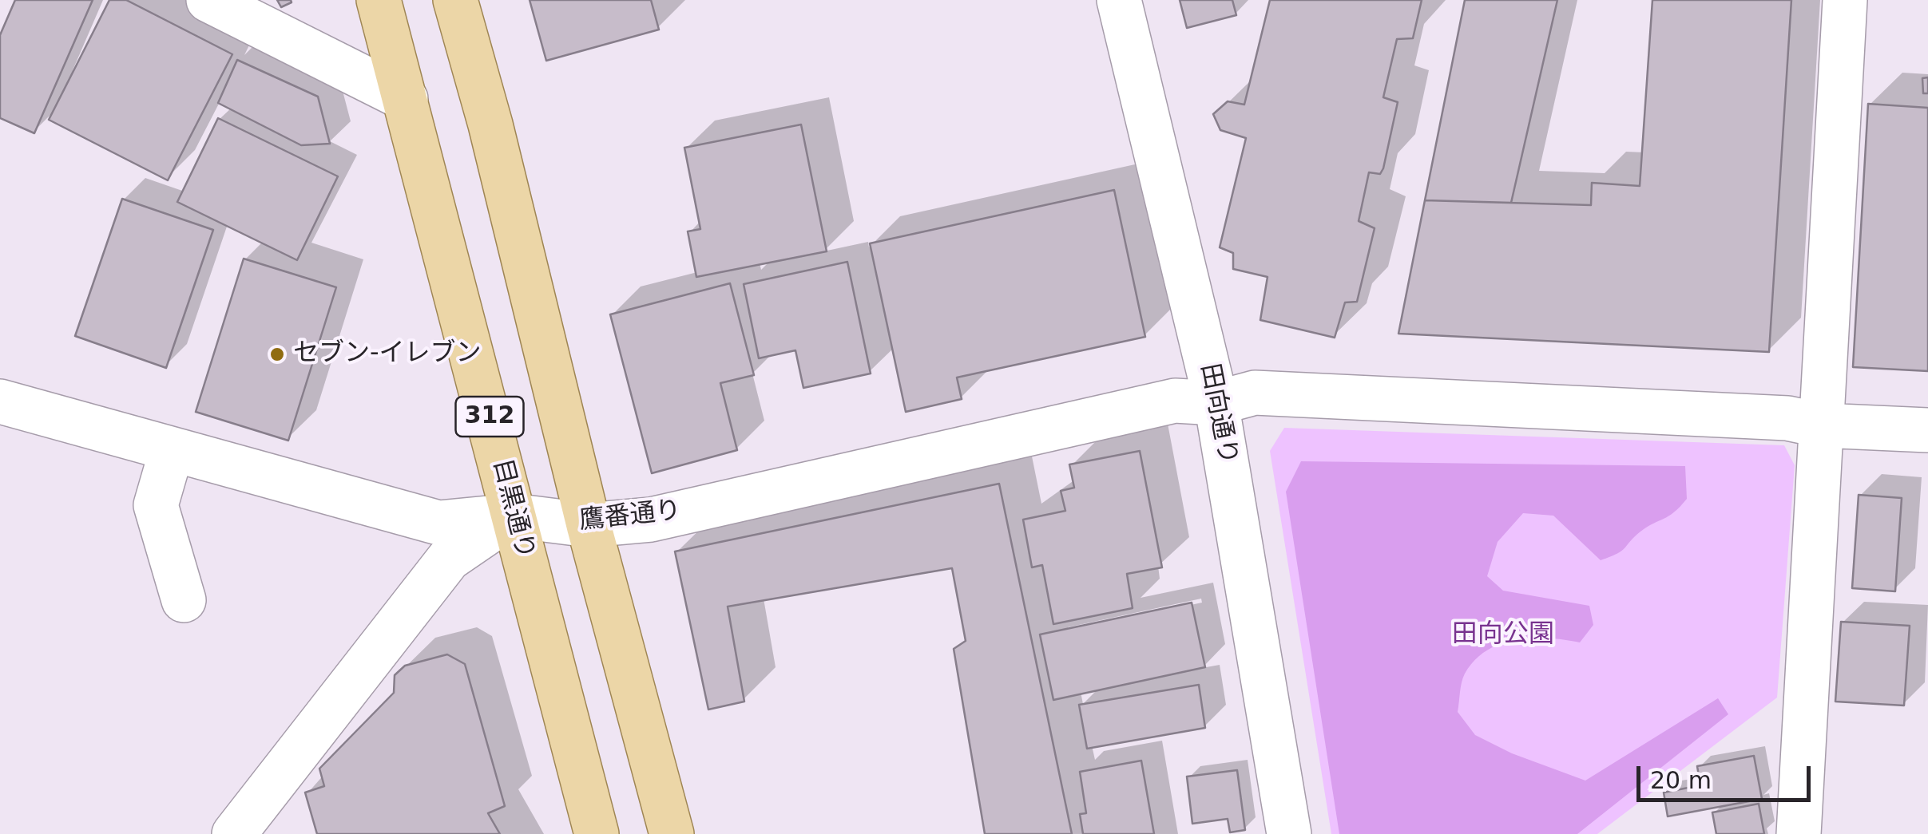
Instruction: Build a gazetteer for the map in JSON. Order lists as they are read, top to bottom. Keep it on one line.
{"streets":{"main road":["312","目黒通り"],"street":["田向通り","鷹番通り"]},"crossings":[["田向通り","鷹番通り"],["312","鷹番通り"],["目黒通り","鷹番通り"]],"parks":["田向公園"],"places":["セブン-イレブン"],"scale_bar":"20 m"}
